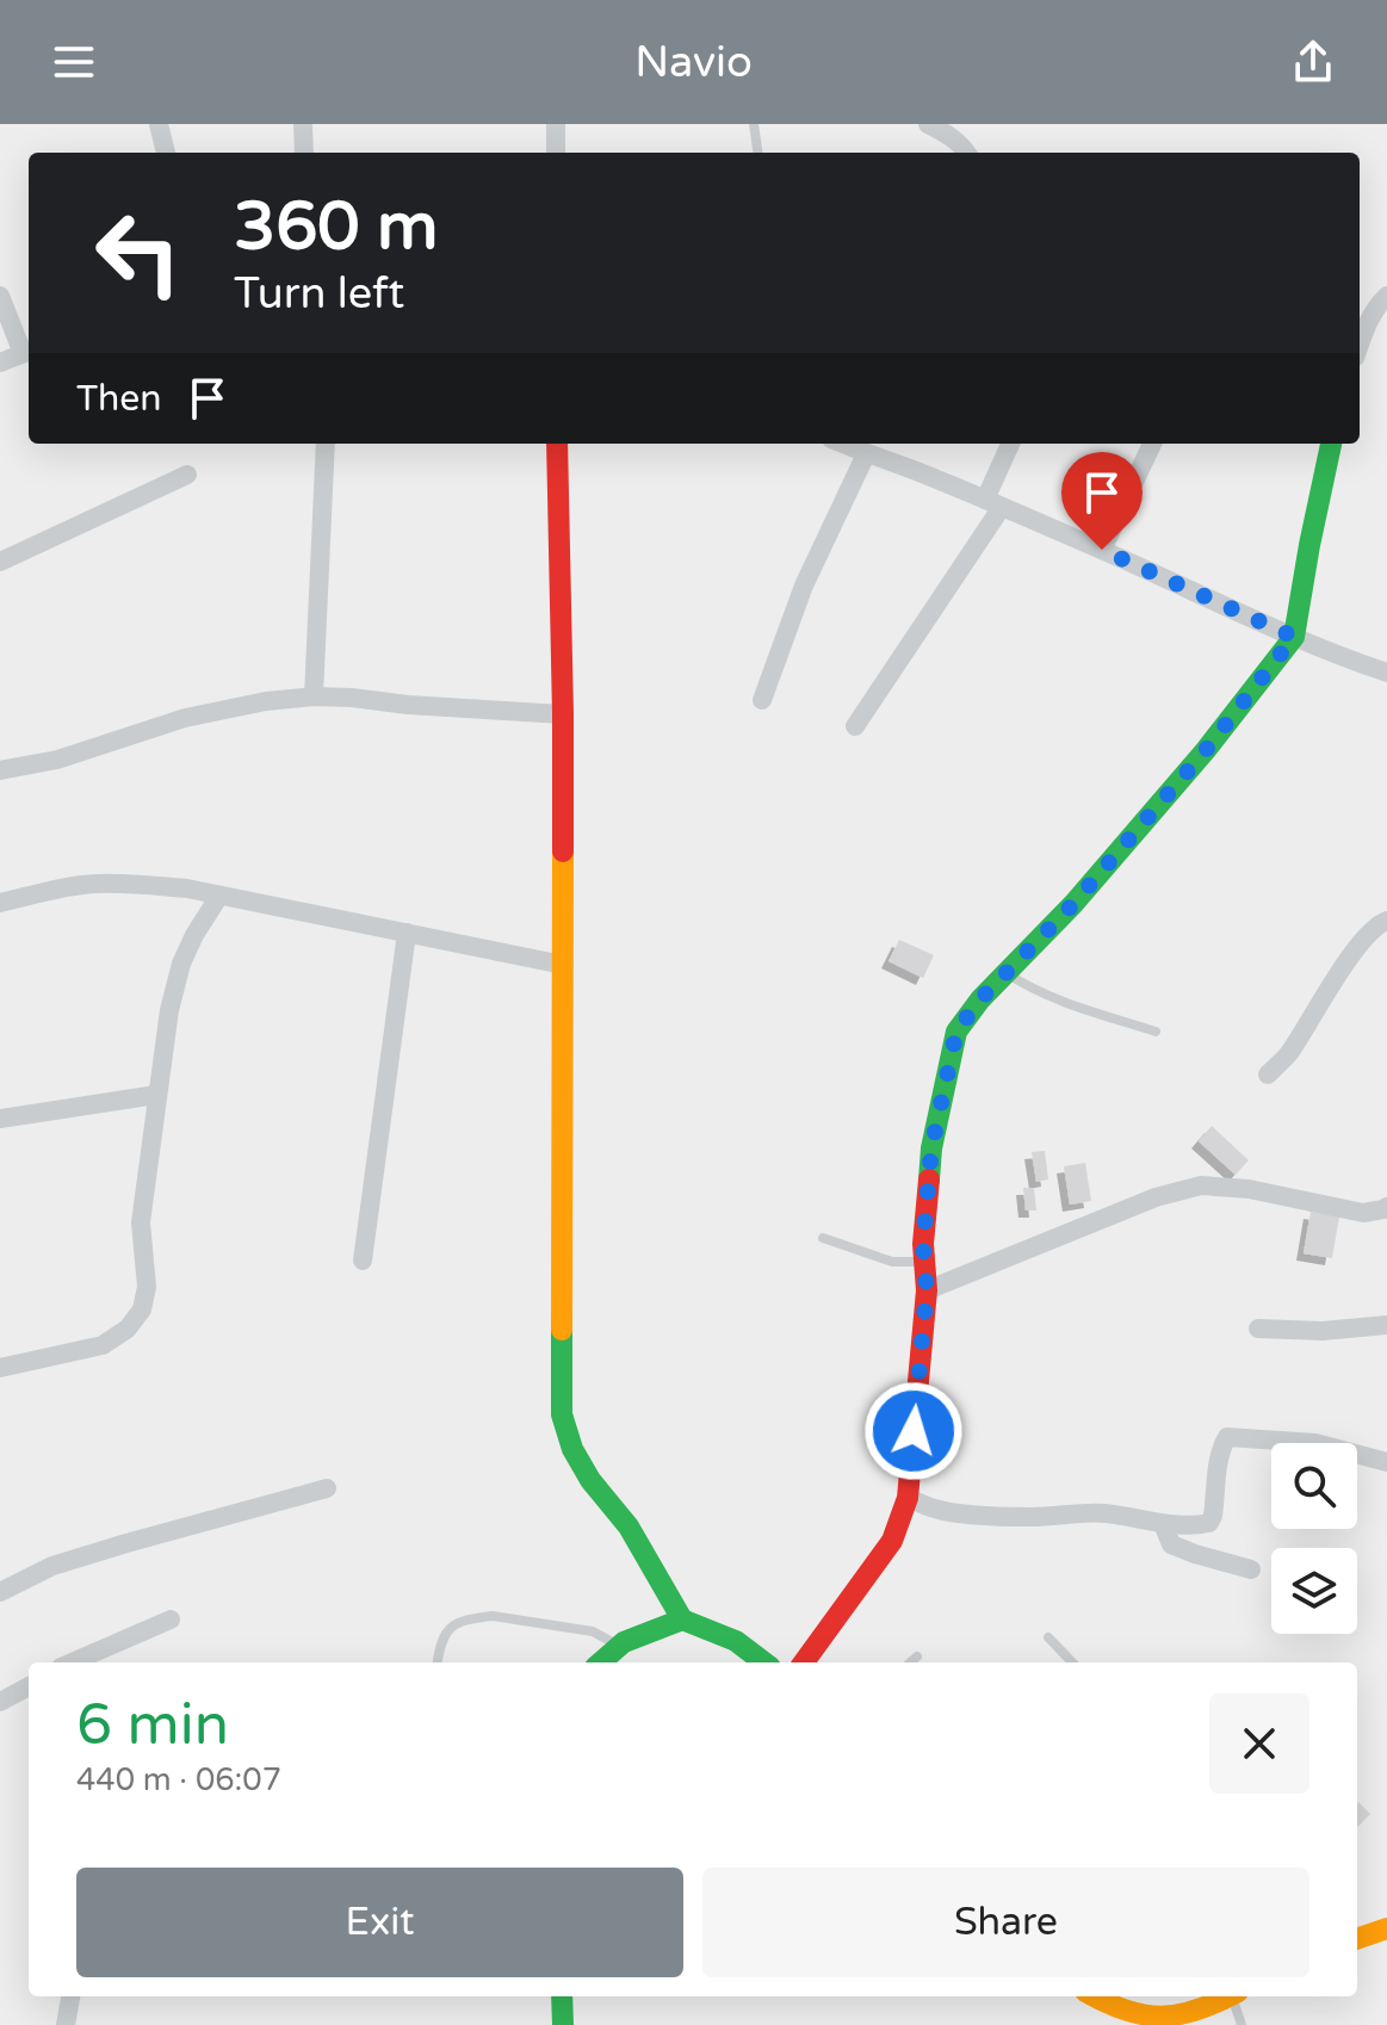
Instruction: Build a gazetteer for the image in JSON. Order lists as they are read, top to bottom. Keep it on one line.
{"page":{"header":"Navio","turn":["360 m","Turn left"],"then":"Then","heading":["6 min","440 m · 06:07"],"buttons":["Exit","Share"]}}
